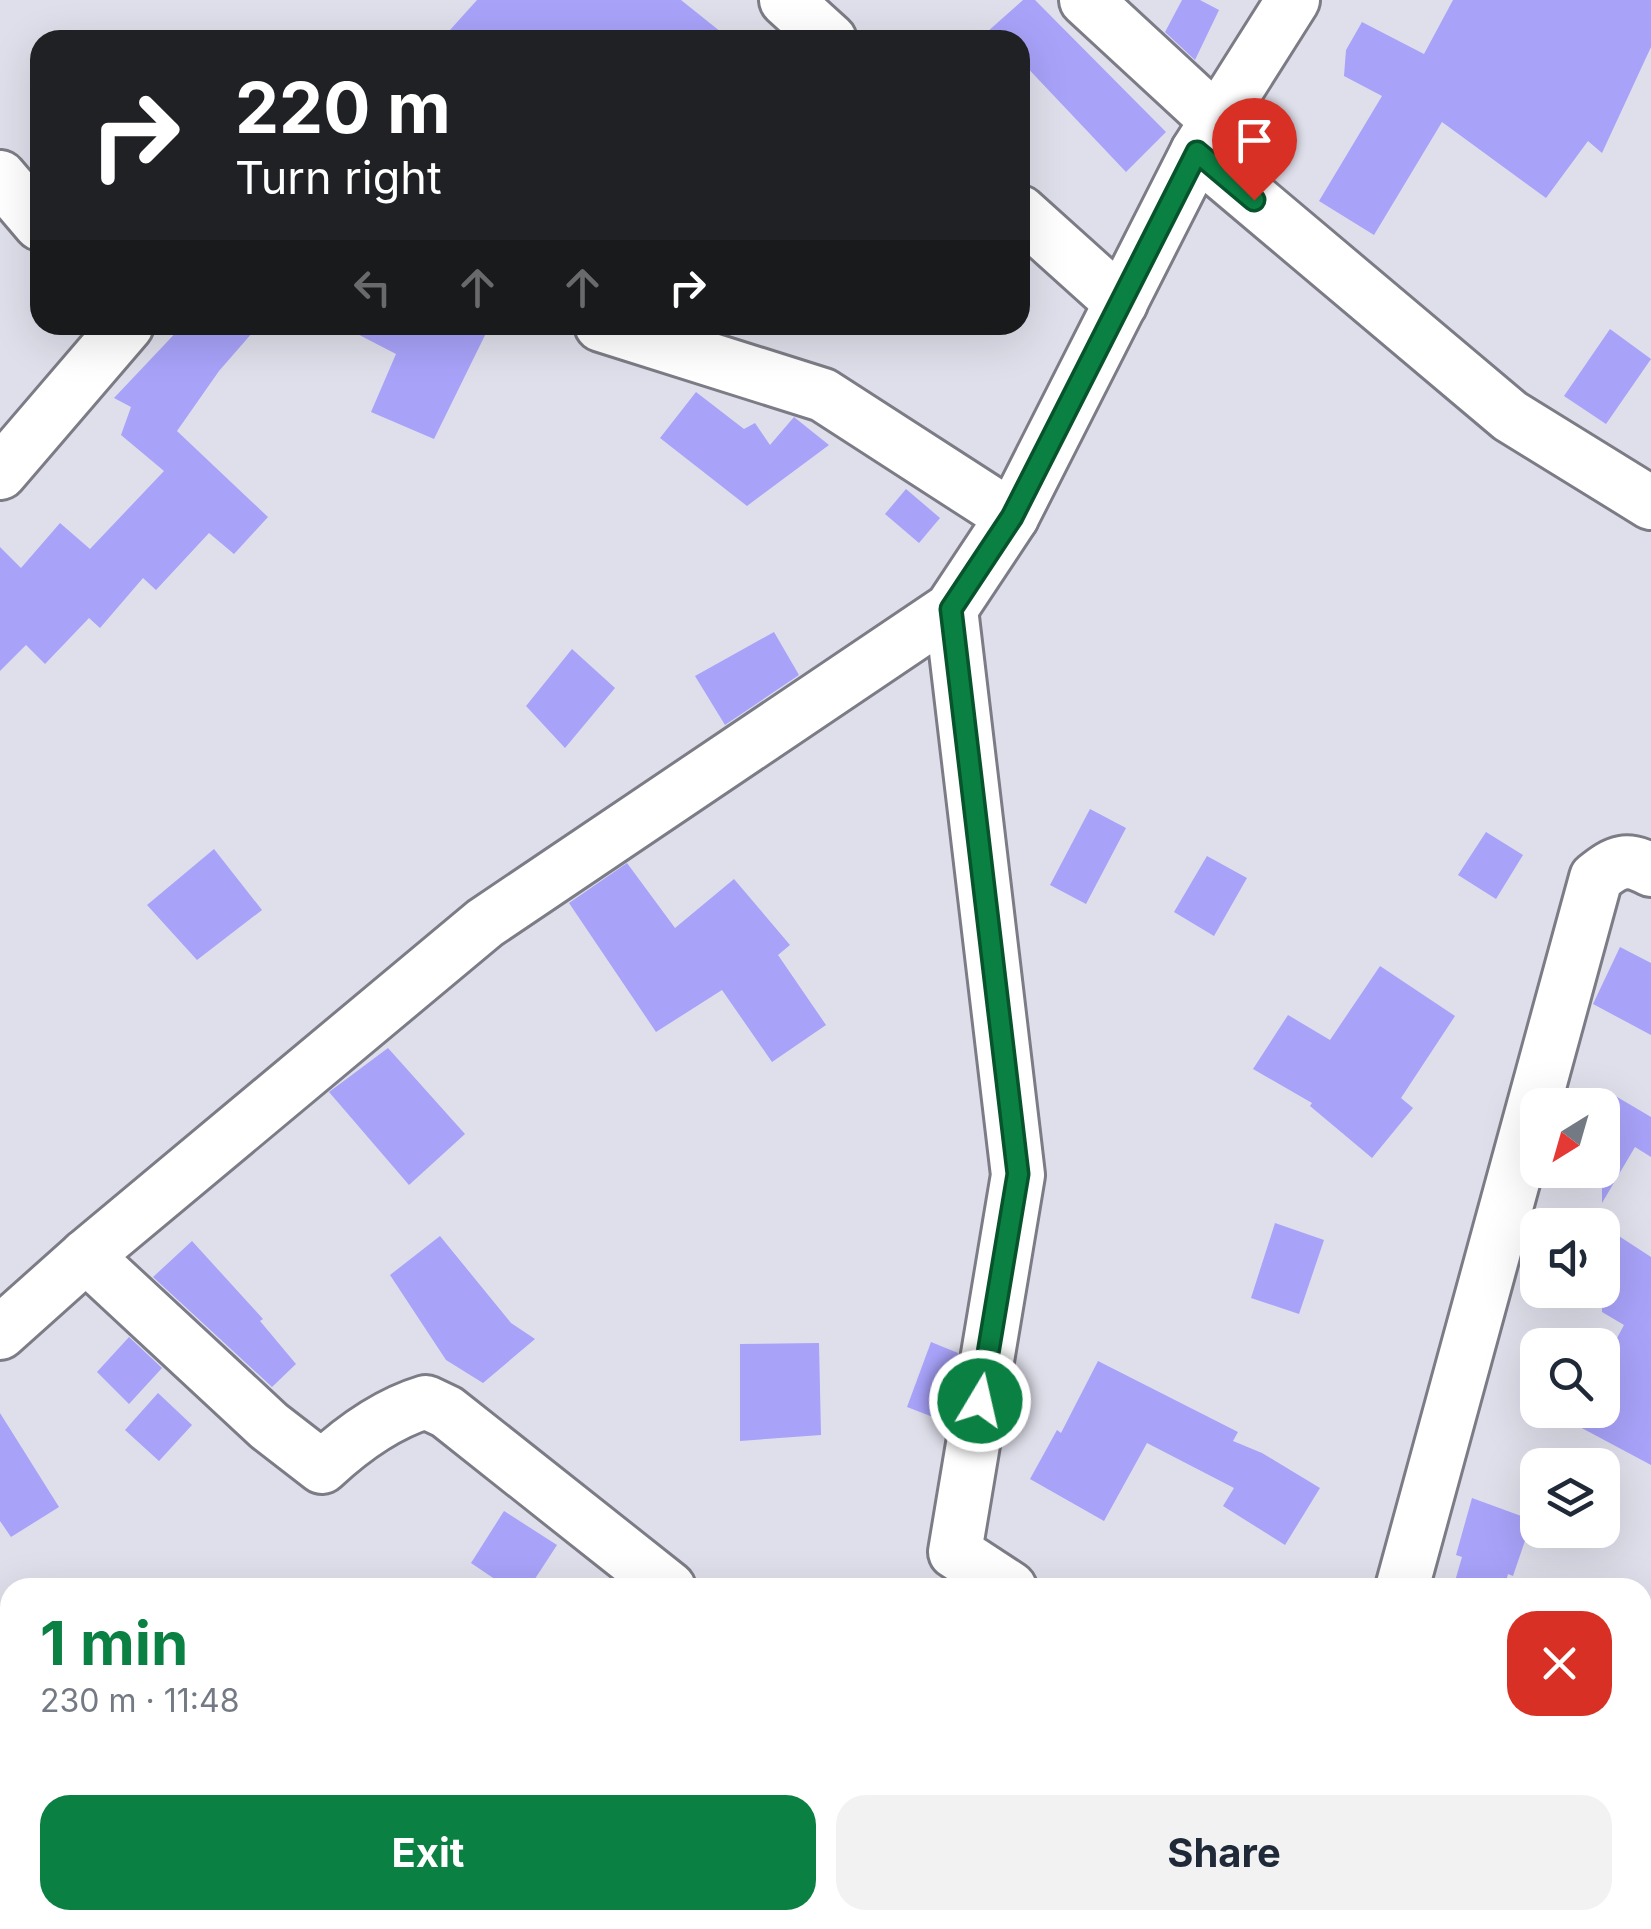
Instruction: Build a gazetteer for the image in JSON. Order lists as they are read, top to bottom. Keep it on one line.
{"north":"bottom left","page":{"turn":["220 m","Turn right"],"heading":["1 min","230 m · 11:48"],"buttons":["Exit","Share"]}}
